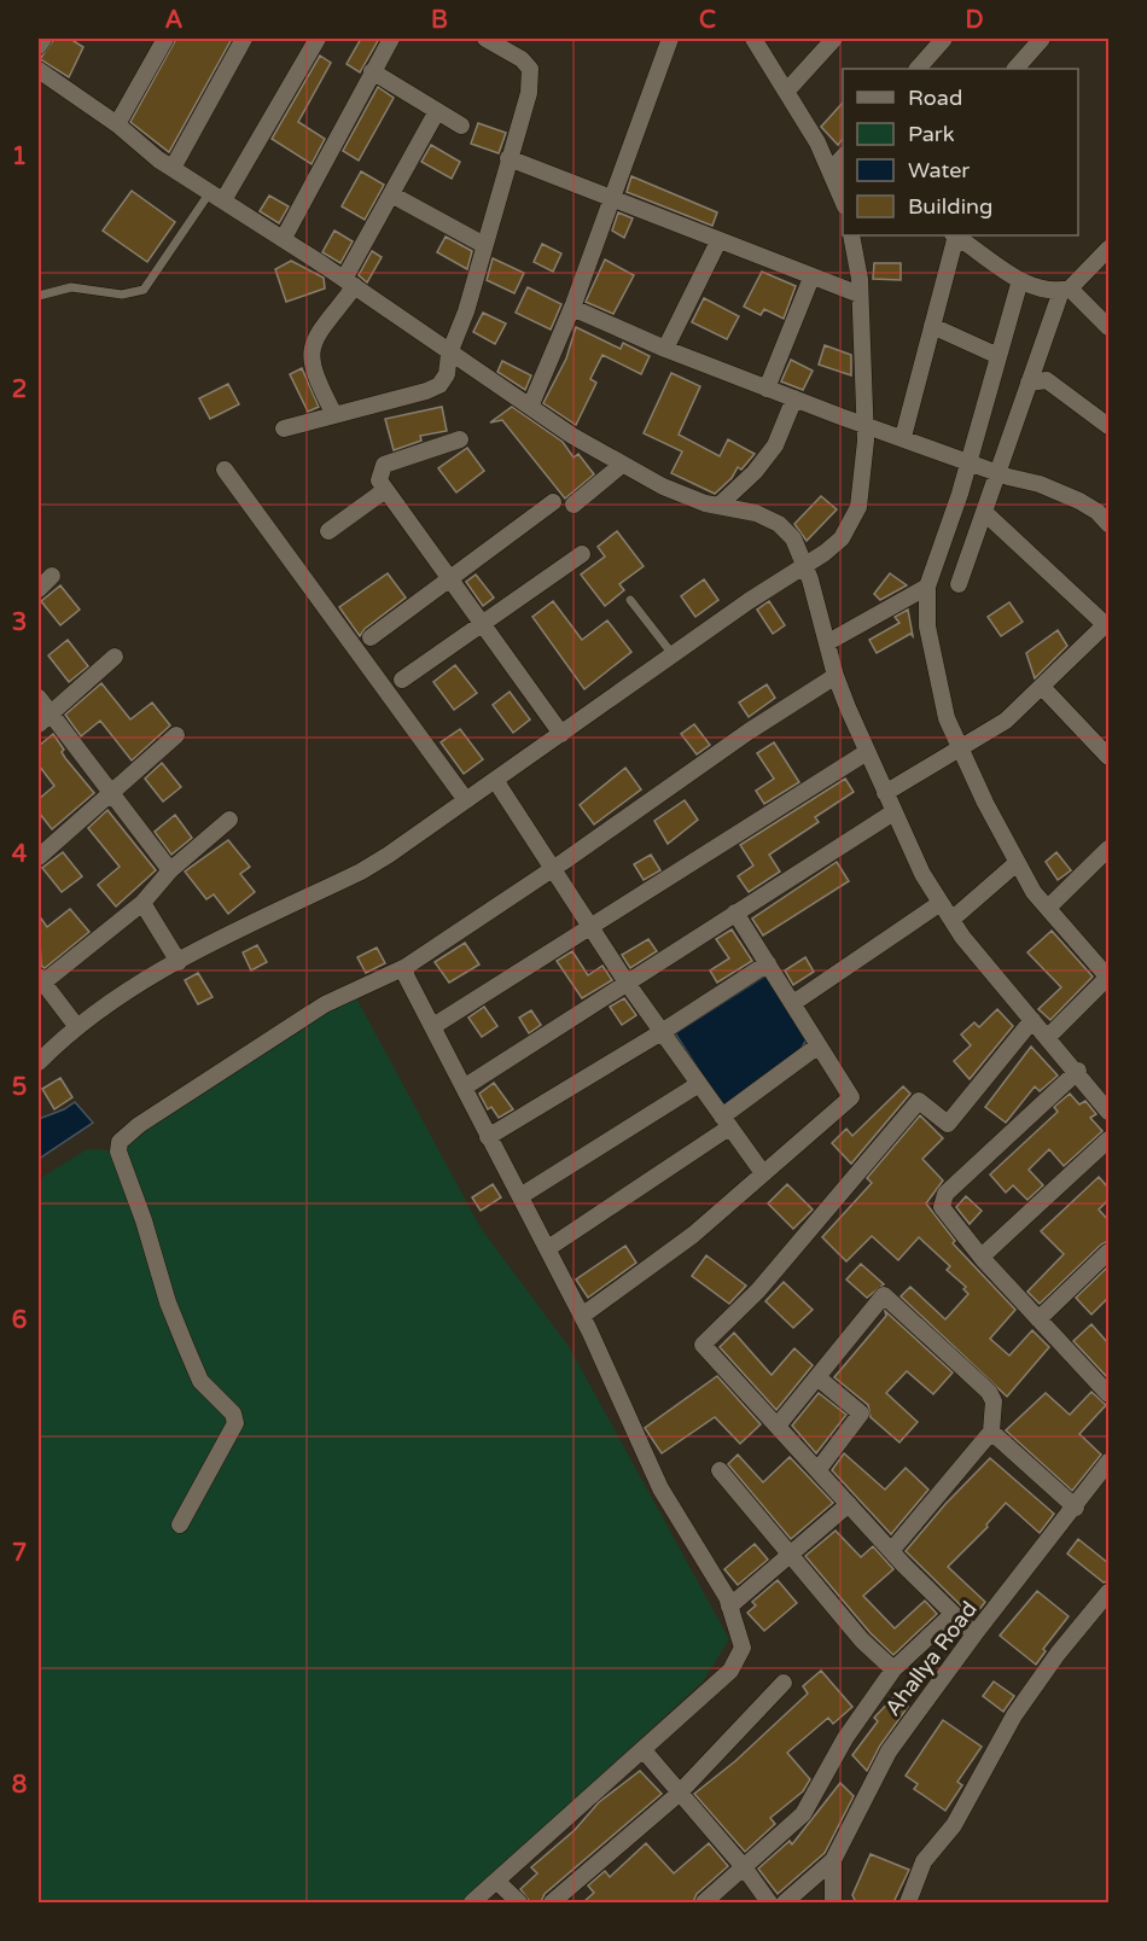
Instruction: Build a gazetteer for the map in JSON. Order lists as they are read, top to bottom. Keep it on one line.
{"streets":{"street":["Ahallya Road"]},"legend":["Road","Park","Water","Building"],"grid":{"columns":["A","B","C","D"],"rows":["1","2","3","4","5","6","7","8"]}}
